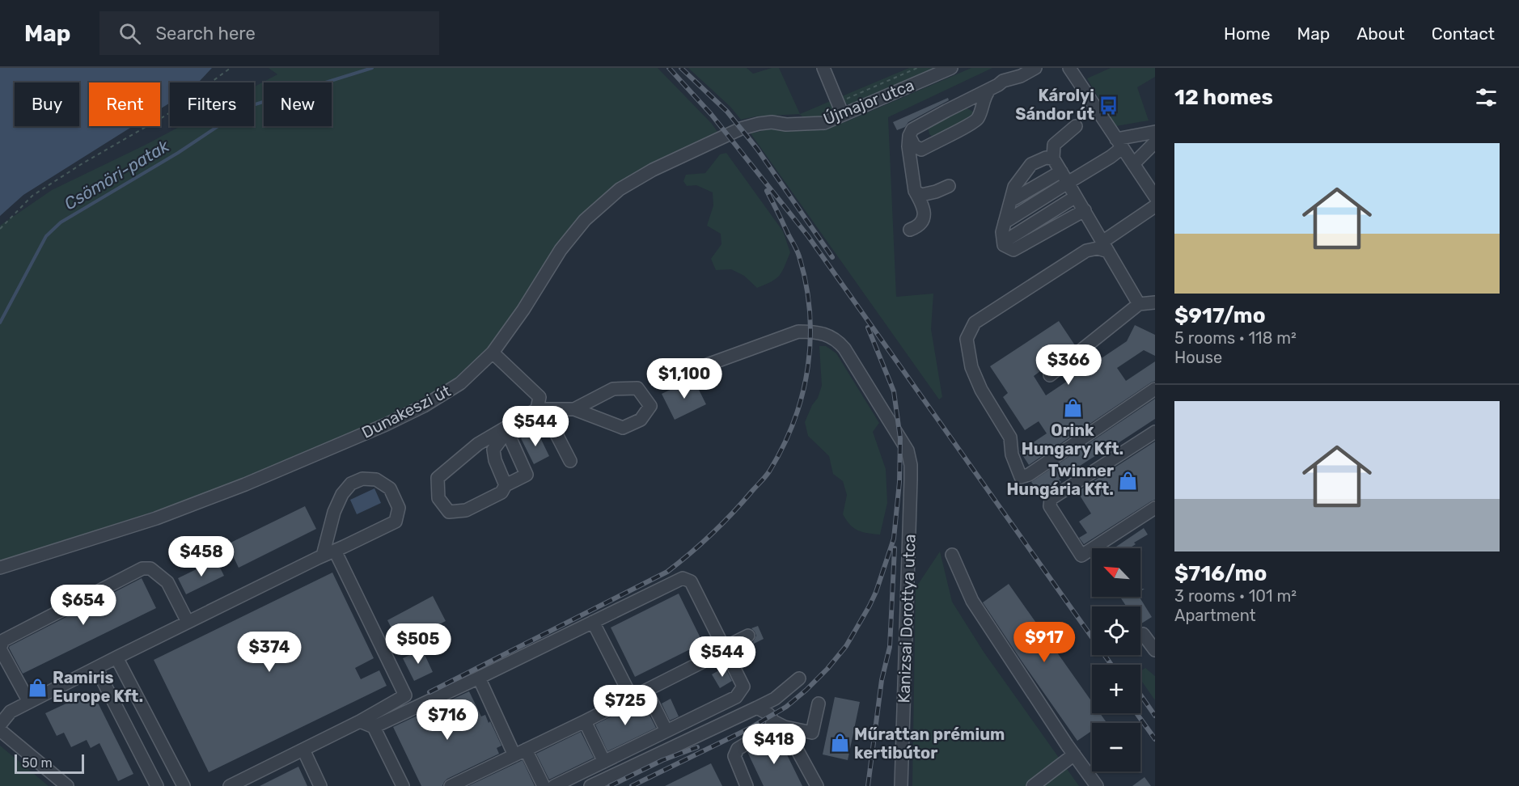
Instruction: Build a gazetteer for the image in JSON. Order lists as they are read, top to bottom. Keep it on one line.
{"streets":{"street":["Újmajor utca","Dunakeszi út","Kanizsai Dorottya utca"]},"crossings":[["Újmajor utca","Dunakeszi út"]],"water":["Csömöri-patak"],"places":{"bus stop":["Károlyi Sándor út"],"shop":["Orink Hungary Kft.","Twinner Hungária Kft.","Ramiris Europe Kft.","Műrattan prémium kertibútor"]},"scale_bar":"50 m","north":"top left","page":{"header":"Map","search":"Search here","nav":["Home","Map","About","Contact"],"heading":"12 homes","chip":["Buy","Rent","Filters","New"],"list":[{"name":"$917/mo","note":"5 rooms · 118 m² · House"},{"name":"$716/mo","note":"3 rooms · 101 m² · Apartment"}],"price":["$366","$1,100","$544","$458","$654","$917","$505","$374","$544","$725","$716","$418"],"map_buttons":["+","−"],"scale":"50 m"}}
